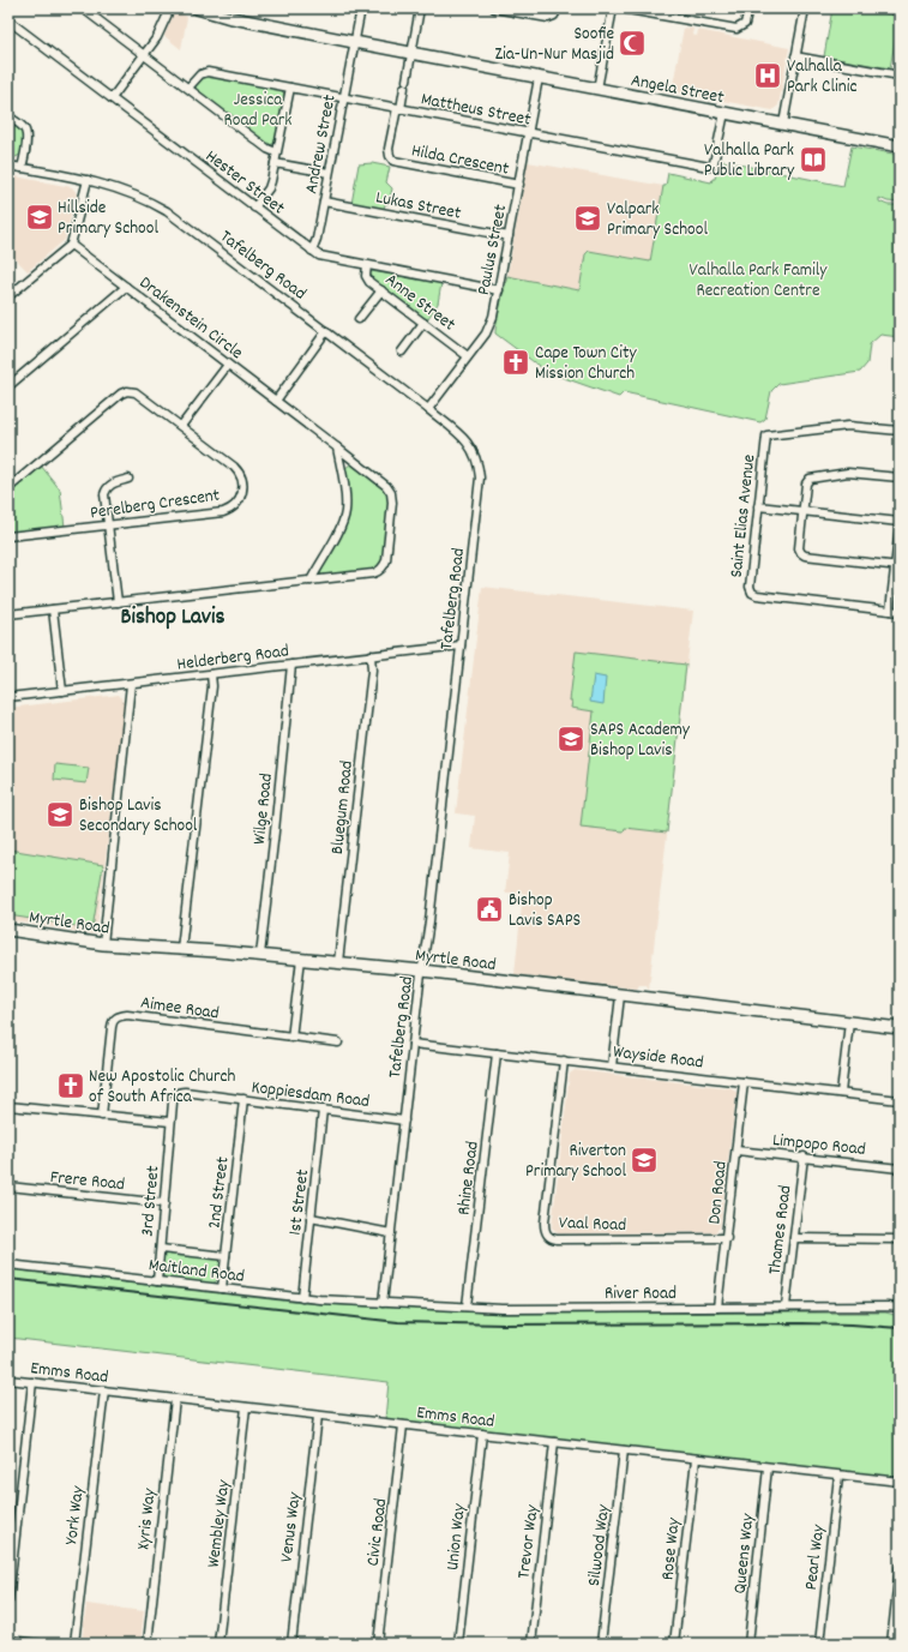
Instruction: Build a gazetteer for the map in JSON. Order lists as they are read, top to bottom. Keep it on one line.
{"streets":{"street":["Angela Street","Mattheus Street","Andrew Street","Hilda Crescent","Hester Street","Lukas Street","Paulus Street","Tafelberg Road","Anne Street","Drakenstein Circle","Perelberg Crescent","Saint Elias Avenue","Helderberg Road","Bluegum Road","Wilge Road","Myrtle Road","Aimee Road","Wayside Road","Koppiesdam Road","Limpopo Road","Rhine Road","Frere Road","2nd Street","Don Road","3rd Street","1st Street","Vaal Road","Thames Road","Maitland Road","River Road","Emms Road","York Way","Xyris Way","Wembley Way","Venus Way","Civic Road","Union Way","Trevor Way","Silwood Way","Rose Way","Queens Way","Pearl Way"]},"crossings":[["Angela Street","Mattheus Street"],["Angela Street","Andrew Street"],["Angela Street","Paulus Street"],["Mattheus Street","Andrew Street"],["Mattheus Street","Hilda Crescent"],["Mattheus Street","Paulus Street"],["Andrew Street","Hester Street"],["Andrew Street","Lukas Street"],["Hilda Crescent","Paulus Street"],["Hester Street","Paulus Street"],["Hester Street","Anne Street"],["Lukas Street","Paulus Street"],["Paulus Street","Tafelberg Road"],["Paulus Street","Anne Street"],["Tafelberg Road","Helderberg Road"],["Tafelberg Road","Myrtle Road"],["Tafelberg Road","Wayside Road"],["Tafelberg Road","Koppiesdam Road"],["Tafelberg Road","Maitland Road"],["Tafelberg Road","River Road"],["Helderberg Road","Bluegum Road"],["Helderberg Road","Wilge Road"],["Bluegum Road","Myrtle Road"],["Wilge Road","Myrtle Road"],["Wayside Road","Rhine Road"],["Wayside Road","Don Road"],["Wayside Road","Vaal Road"],["Koppiesdam Road","2nd Street"],["Koppiesdam Road","3rd Street"],["Koppiesdam Road","1st Street"],["Limpopo Road","Don Road"],["Limpopo Road","Thames Road"],["Rhine Road","River Road"],["Frere Road","3rd Street"],["2nd Street","Maitland Road"],["Don Road","Vaal Road"],["Don Road","River Road"],["3rd Street","Maitland Road"],["1st Street","Maitland Road"],["Thames Road","River Road"],["Maitland Road","River Road"],["Emms Road","York Way"],["Emms Road","Xyris Way"],["Emms Road","Wembley Way"],["Emms Road","Venus Way"],["Emms Road","Civic Road"],["Emms Road","Union Way"],["Emms Road","Trevor Way"],["Emms Road","Silwood Way"],["Emms Road","Rose Way"],["Emms Road","Queens Way"],["Emms Road","Pearl Way"]],"districts":["Bishop Lavis"],"parks":["Jessica Road Park","Valhalla Park Family Recreation Centre"],"places":{"mosque":["Soofie Zia-Un-Nur Masjid"],"hospital":["Valhalla Park Clinic"],"library":["Valhalla Park Public Library"],"school or university":["Hillside Primary School","Valpark Primary School","SAPS Academy Bishop Lavis","Bishop Lavis Secondary School","Riverton Primary School"],"church":["Cape Town City Mission Church","New Apostolic Church of South Africa"],"public building":["Bishop Lavis SAPS"]}}
